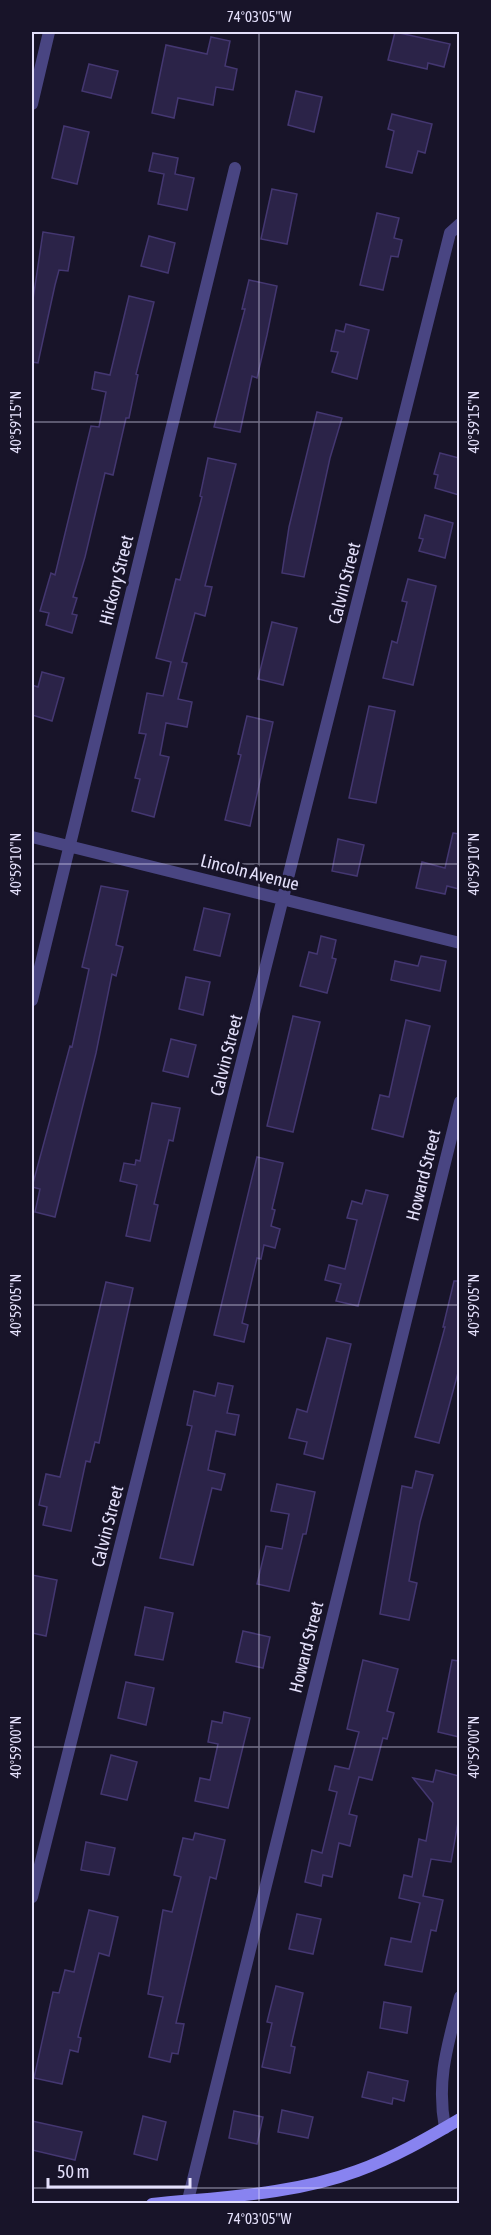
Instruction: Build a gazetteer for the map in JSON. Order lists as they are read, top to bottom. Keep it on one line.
{"streets":{"street":["Hickory Street","Calvin Street","Lincoln Avenue","Howard Street"]},"crossings":[["Hickory Street","Lincoln Avenue"],["Calvin Street","Lincoln Avenue"]],"scale_bar":"50 m","coordinates":["74°03'05\"W","40°59'15\"N","40°59'10\"N","40°59'05\"N","40°59'00\"N"]}
